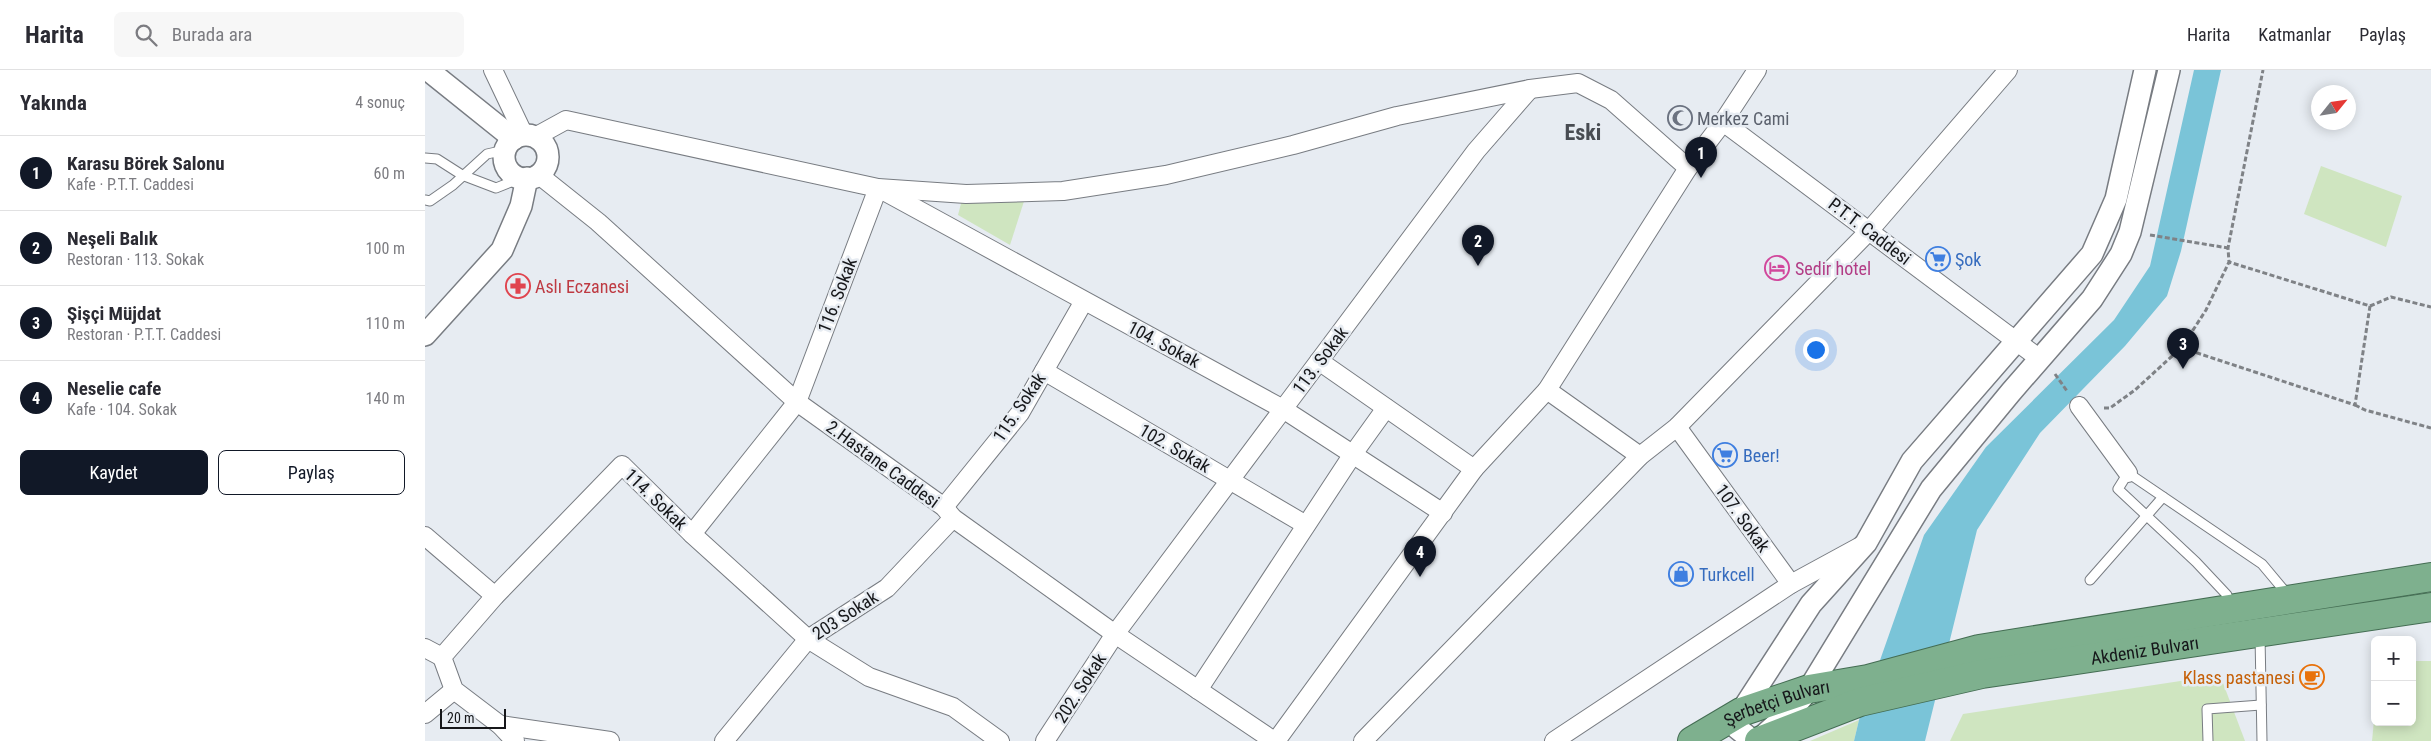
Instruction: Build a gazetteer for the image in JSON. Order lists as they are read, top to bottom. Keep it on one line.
{"streets":{"highway":["Akdeniz Bulvarı","Şerbetçi Bulvarı"],"street":["P.T.T. Caddesi","116. Sokak","104. Sokak","113. Sokak","115. Sokak","102. Sokak","2.Hastane Caddesi","114. Sokak","107. Sokak","203 Sokak","202. Sokak"]},"crossings":[["116. Sokak","104. Sokak"],["116. Sokak","2.Hastane Caddesi"],["116. Sokak","114. Sokak"],["104. Sokak","113. Sokak"],["104. Sokak","115. Sokak"],["113. Sokak","102. Sokak"],["113. Sokak","2.Hastane Caddesi"],["113. Sokak","202. Sokak"],["115. Sokak","102. Sokak"],["115. Sokak","2.Hastane Caddesi"],["115. Sokak","203 Sokak"],["2.Hastane Caddesi","203 Sokak"],["2.Hastane Caddesi","202. Sokak"],["114. Sokak","203 Sokak"],["Akdeniz Bulvarı","Şerbetçi Bulvarı"]],"districts":["Eski"],"places":{"mosque":["Merkez Cami"],"supermarket":["Şok","Beer!"],"hotel":["Sedir hotel"],"pharmacy":["Aslı Eczanesi"],"shop":["Turkcell"],"cafe":["Klass pastanesi"]},"scale_bar":"20 m","north":"top right","page":{"header":"Harita","search":"Burada ara","nav":["Harita","Katmanlar","Paylaş"],"heading":["Yakında","4 sonuç"],"list":[{"mark":"1","name":"Karasu Börek Salonu","note":"Kafe · P.T.T. Caddesi","value":"60 m"},{"mark":"2","name":"Neşeli Balık","note":"Restoran · 113. Sokak","value":"100 m"},{"mark":"3","name":"Şişçi Müjdat","note":"Restoran · P.T.T. Caddesi","value":"110 m"},{"mark":"4","name":"Neselie cafe","note":"Kafe · 104. Sokak","value":"140 m"}],"pins":["1","2","3","4"],"buttons":["Kaydet","Paylaş"],"map_buttons":["+","−"],"scale":"20 m"}}
